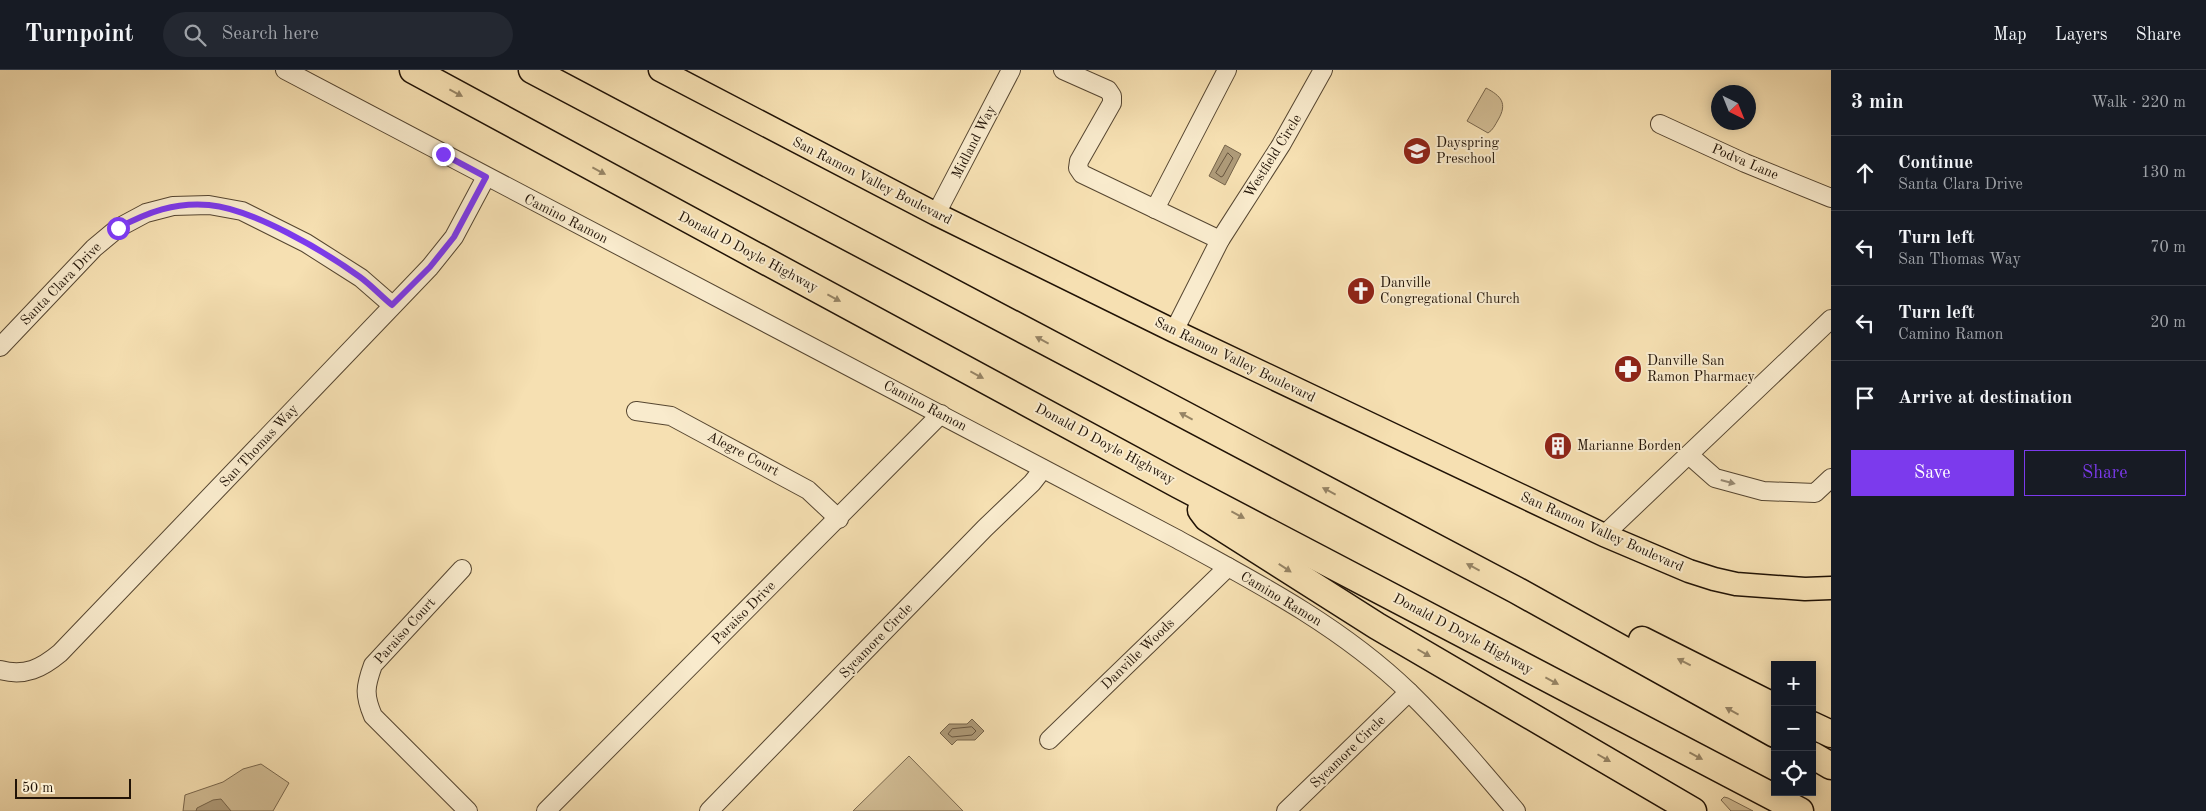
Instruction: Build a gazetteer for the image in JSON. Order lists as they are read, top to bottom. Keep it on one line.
{"streets":{"highway":["Donald D Doyle Highway"],"main road":["San Ramon Valley Boulevard"],"street":["Midland Way","Westfield Circle","Podva Lane","Camino Ramon","Santa Clara Drive","San Thomas Way","Alegre Court","Paraiso Drive","Paraiso Court","Sycamore Circle","Danville Woods"]},"crossings":[["Midland Way","San Ramon Valley Boulevard"],["Westfield Circle","San Ramon Valley Boulevard"],["Camino Ramon","San Thomas Way"],["Camino Ramon","Paraiso Drive"],["Camino Ramon","Sycamore Circle"],["Camino Ramon","Danville Woods"],["Santa Clara Drive","San Thomas Way"],["Alegre Court","Paraiso Drive"]],"places":{"school or university":["Dayspring Preschool"],"church":["Danville Congregational Church"],"pharmacy":["Danville San Ramon Pharmacy"],"building":["Marianne Borden"]},"scale_bar":"50 m","north":"bottom right","page":{"header":"Turnpoint","search":"Search here","nav":["Map","Layers","Share"],"heading":["3 min","Walk · 220 m"],"list":[["Continue","Santa Clara Drive","130 m"],["Turn left","San Thomas Way","70 m"],["Turn left","Camino Ramon","20 m"],"Arrive at destination"],"buttons":["Save","Share"],"map_buttons":["+","−"],"scale":"50 m"}}
